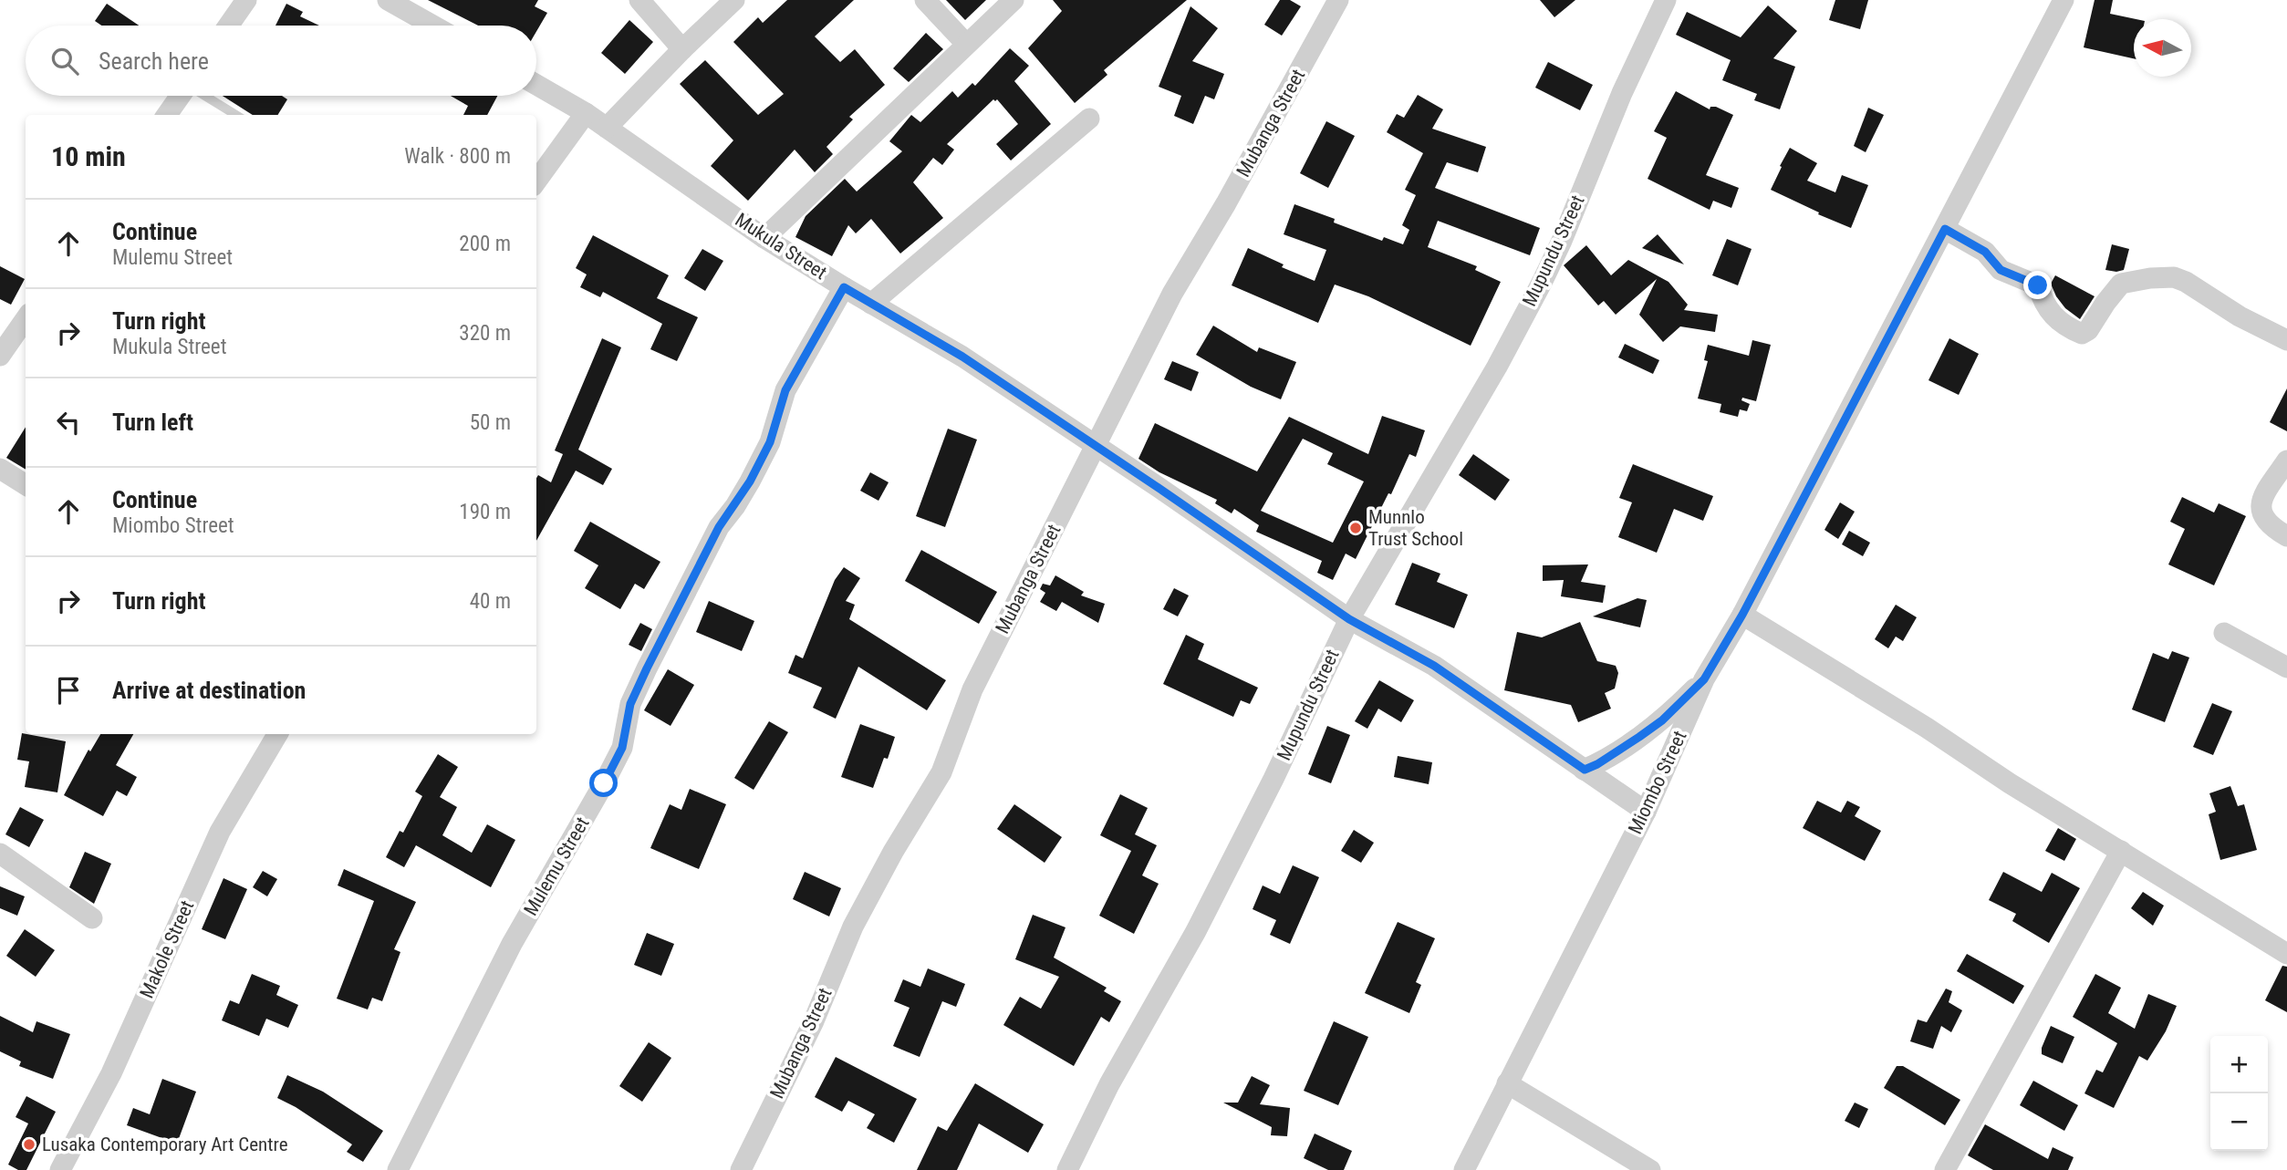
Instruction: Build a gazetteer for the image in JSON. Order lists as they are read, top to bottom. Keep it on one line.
{"streets":{"street":["Mubanga Street","Mukula Street","Mupundu Street","Miombo Street","Mulemu Street","Makole Street"]},"crossings":[["Mubanga Street","Mukula Street"],["Mukula Street","Mupundu Street"],["Mukula Street","Miombo Street"],["Mukula Street","Mulemu Street"]],"places":["Munnlo Trust School","Lusaka Contemporary Art Centre"],"north":"left","page":{"search":"Search here","heading":["10 min","Walk · 800 m"],"list":[["Continue","Mulemu Street","200 m"],["Turn right","Mukula Street","320 m"],["Turn left","50 m"],["Continue","Miombo Street","190 m"],["Turn right","40 m"],"Arrive at destination"],"map_buttons":["+","−"]}}
